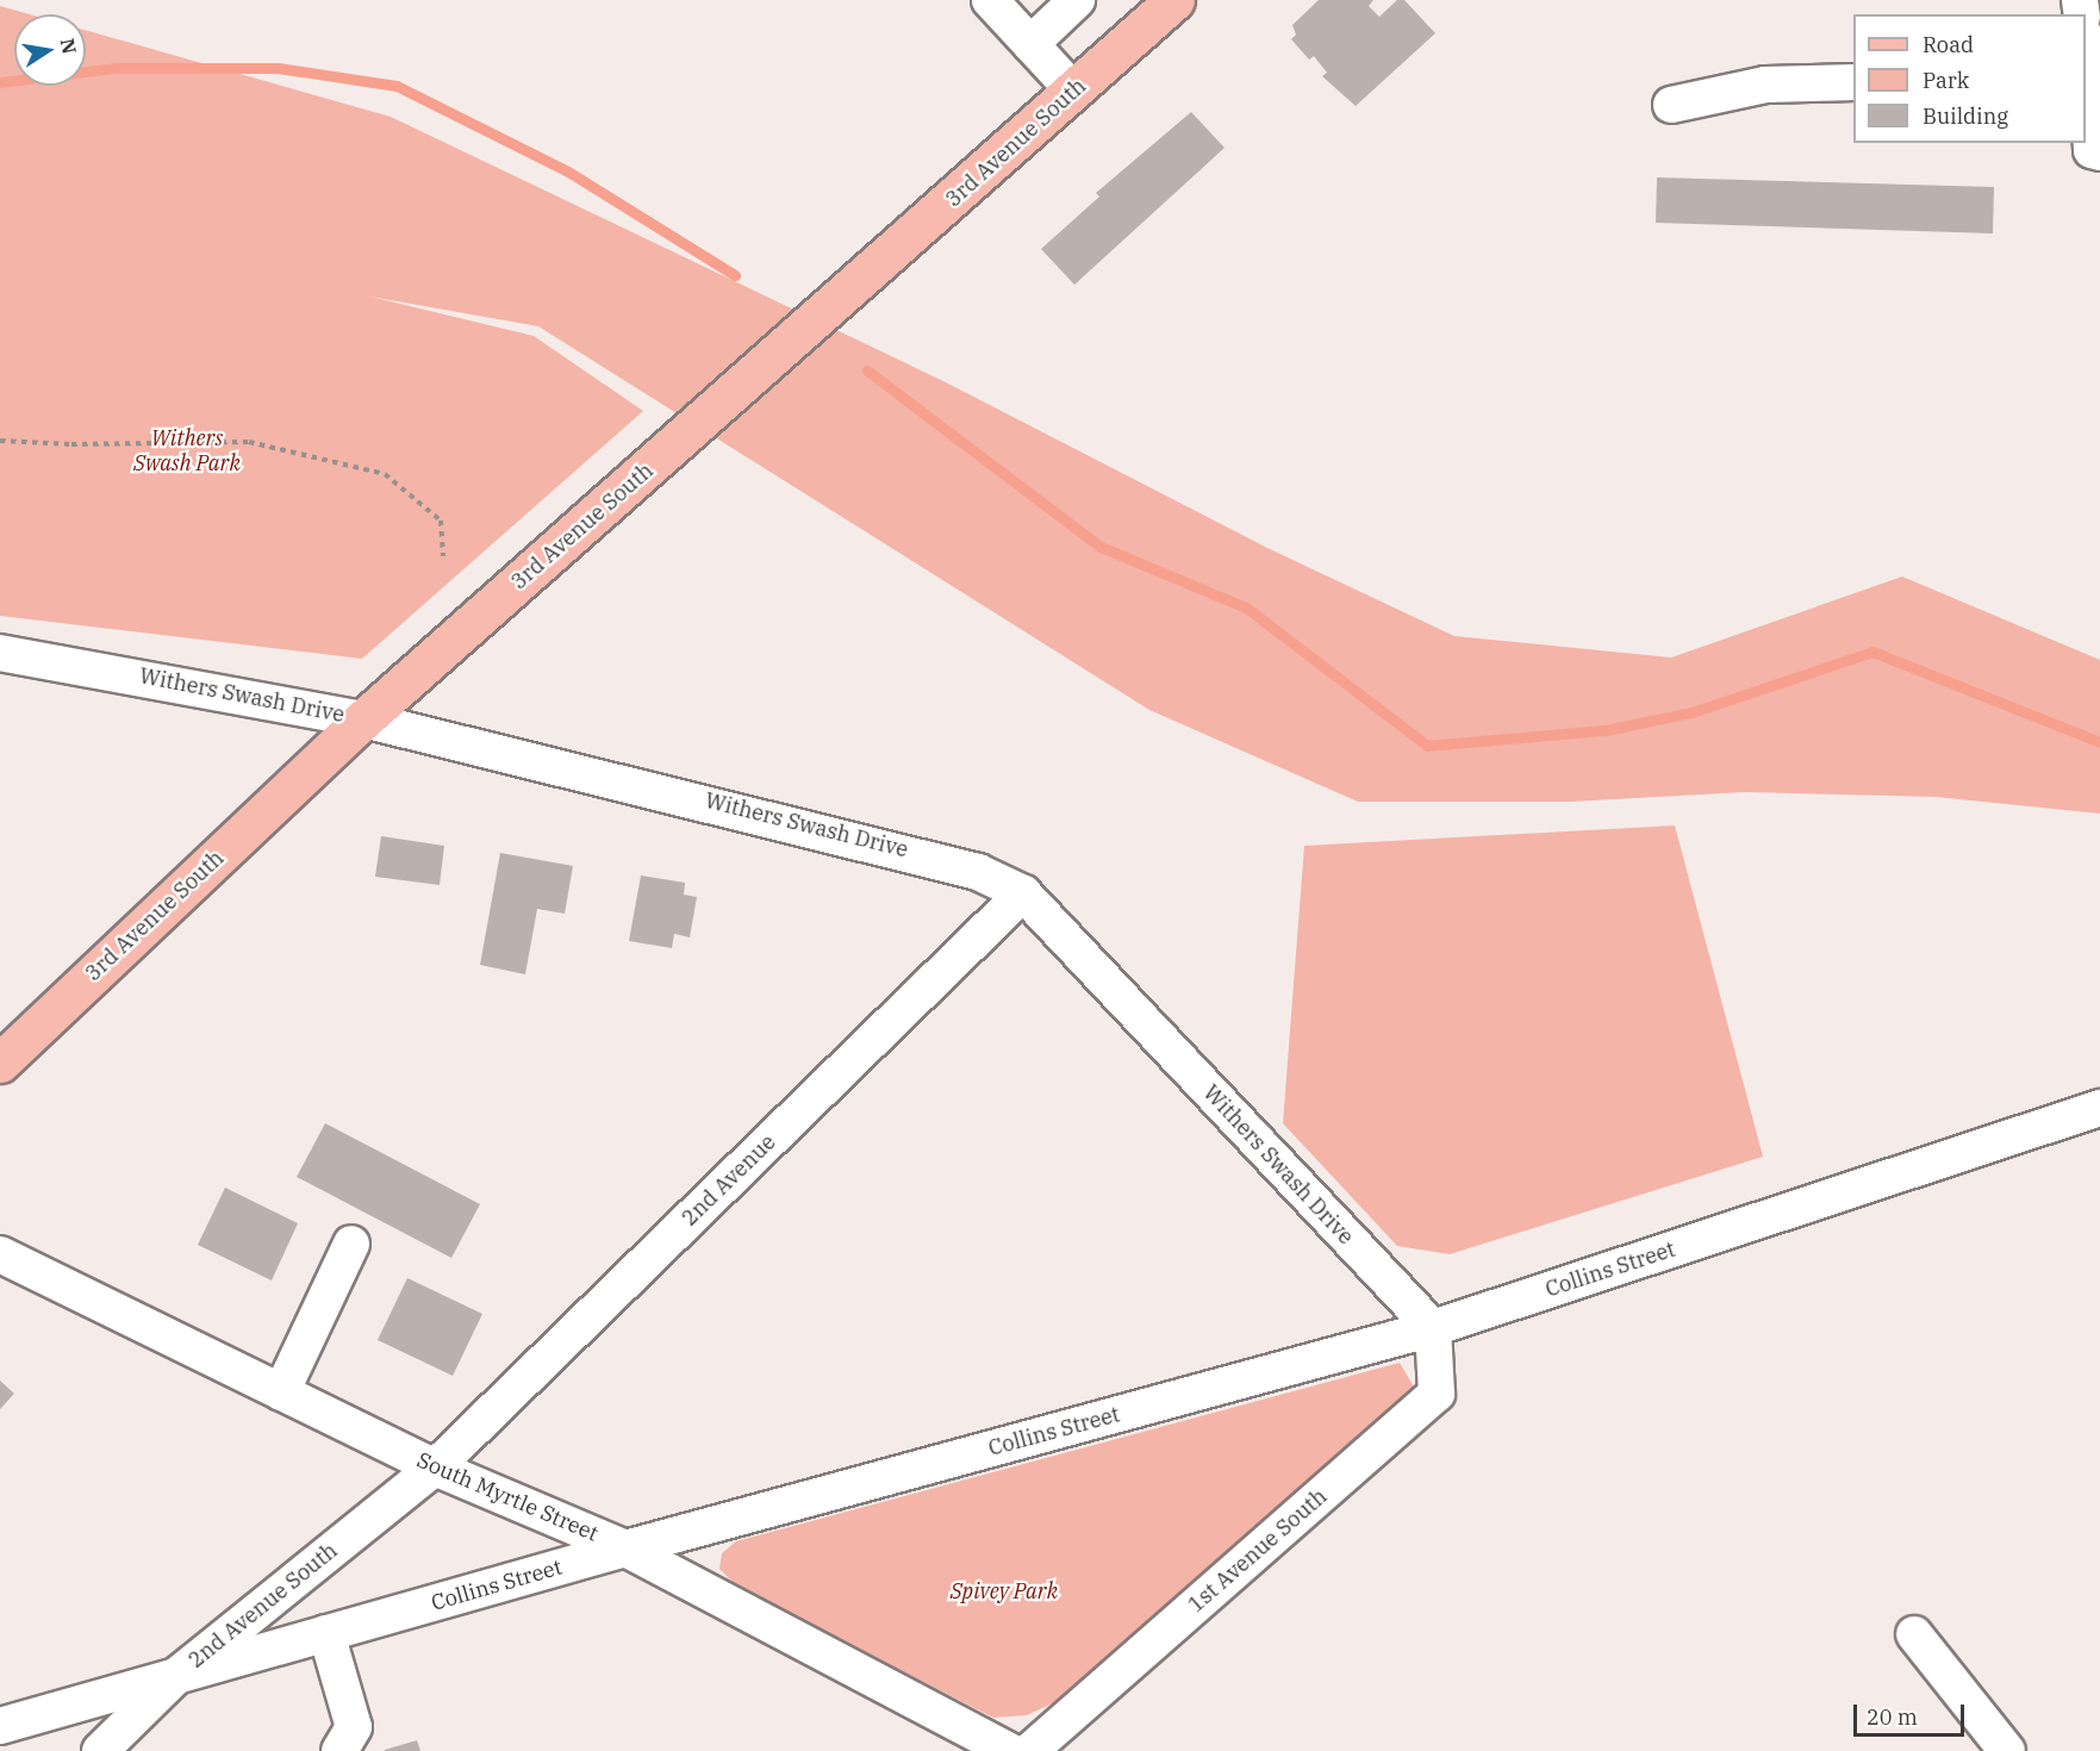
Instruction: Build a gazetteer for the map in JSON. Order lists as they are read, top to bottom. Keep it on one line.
{"streets":{"main road":["3rd Avenue South"],"street":["Withers Swash Drive","2nd Avenue","Collins Street","South Myrtle Street","1st Avenue South","2nd Avenue South"]},"crossings":[["3rd Avenue South","Withers Swash Drive"],["Withers Swash Drive","2nd Avenue"],["Withers Swash Drive","Collins Street"],["Withers Swash Drive","1st Avenue South"],["2nd Avenue","South Myrtle Street"],["2nd Avenue","2nd Avenue South"],["Collins Street","South Myrtle Street"],["Collins Street","1st Avenue South"],["Collins Street","2nd Avenue South"],["South Myrtle Street","2nd Avenue South"]],"parks":["Withers Swash Park","Spivey Park"],"legend":["Road","Park","Building"],"scale_bar":"20 m","north":"right"}
